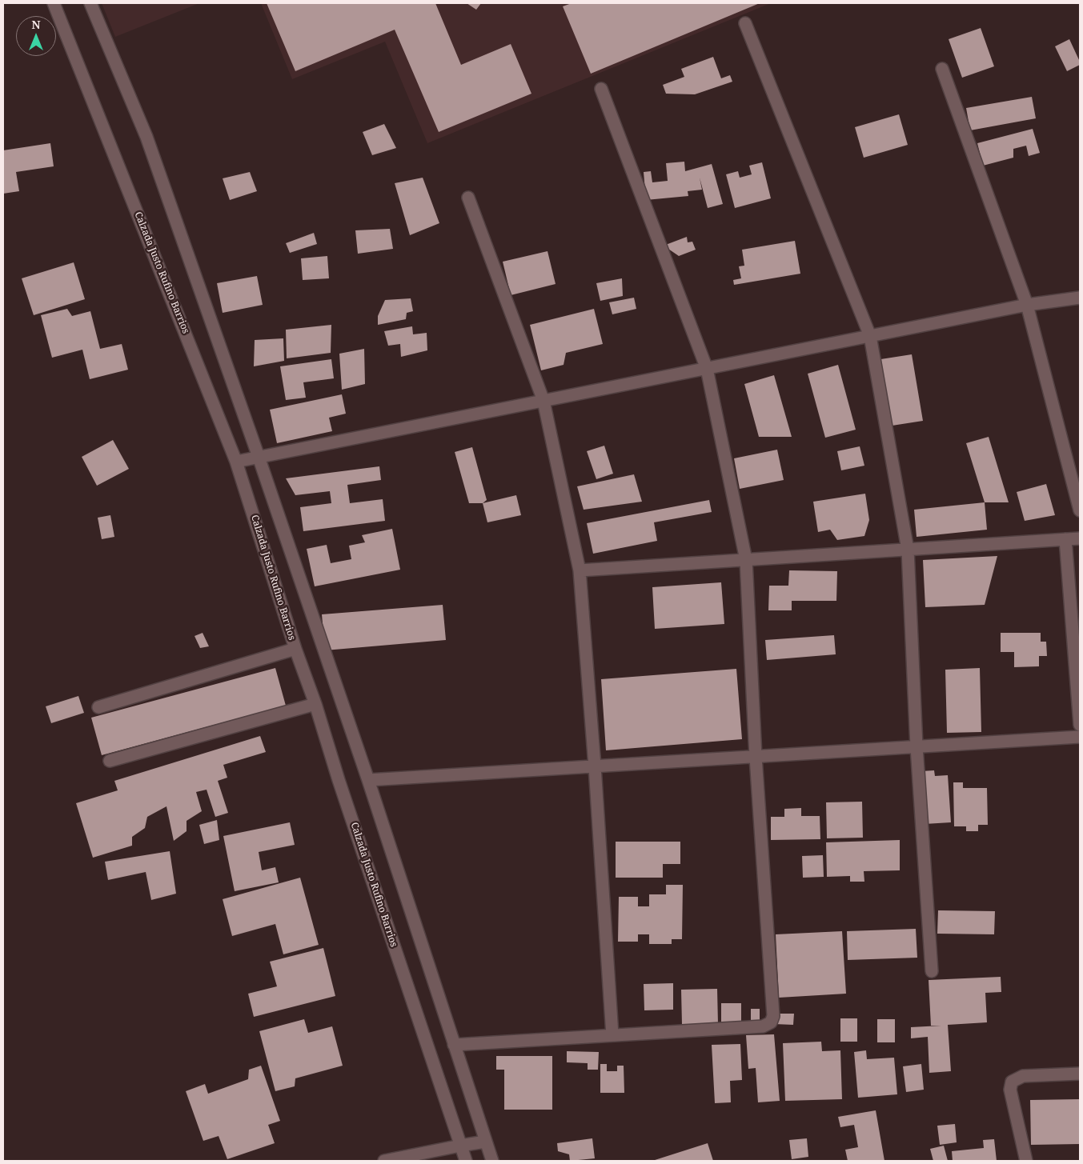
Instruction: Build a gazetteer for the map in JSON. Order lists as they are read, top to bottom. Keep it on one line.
{"streets":{"street":["Calzada Justo Rufino Barrios"]},"north":"top"}
